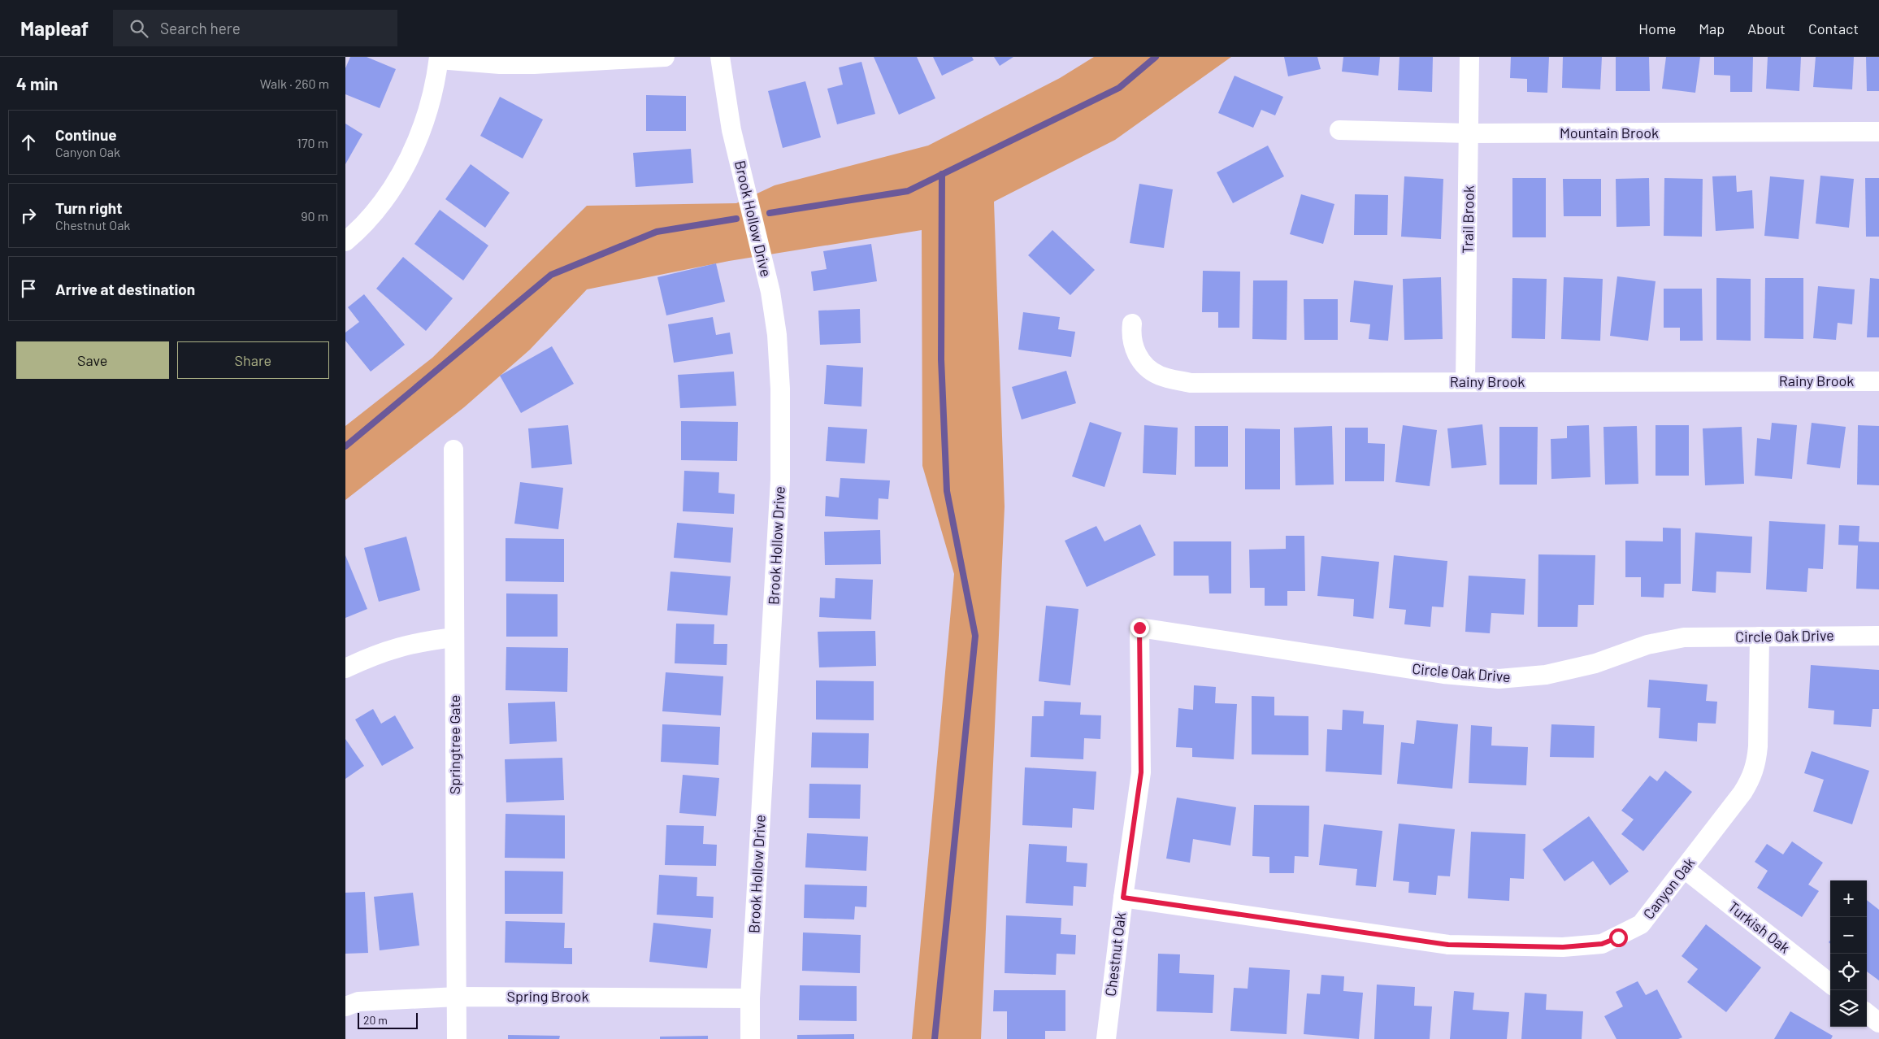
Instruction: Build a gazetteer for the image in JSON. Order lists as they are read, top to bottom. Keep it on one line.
{"streets":{"street":["Mountain Brook","Brook Hollow Drive","Trail Brook","Rainy Brook","Circle Oak Drive","Springtree Gate","Canyon Oak","Turkish Oak","Chestnut Oak","Spring Brook"]},"crossings":[["Mountain Brook","Trail Brook"],["Brook Hollow Drive","Spring Brook"],["Trail Brook","Rainy Brook"],["Circle Oak Drive","Canyon Oak"],["Circle Oak Drive","Chestnut Oak"],["Springtree Gate","Spring Brook"],["Canyon Oak","Turkish Oak"],["Canyon Oak","Chestnut Oak"]],"scale_bar":"20 m","page":{"header":"Mapleaf","search":"Search here","nav":["Home","Map","About","Contact"],"heading":["4 min","Walk · 260 m"],"list":[["Continue","Canyon Oak","170 m"],["Turn right","Chestnut Oak","90 m"],"Arrive at destination"],"buttons":["Save","Share"],"map_buttons":["+","−"],"scale":"20 m"}}
